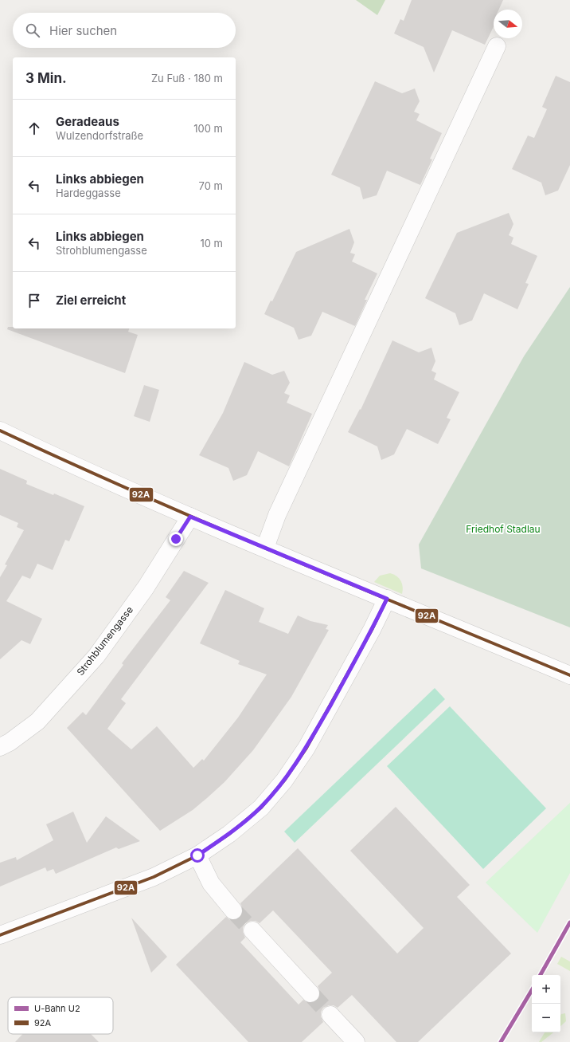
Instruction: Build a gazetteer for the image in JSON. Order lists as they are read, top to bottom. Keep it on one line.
{"streets":{"street":["Strohblumengasse"]},"parks":["Friedhof Stadlau"],"lines":["transit line 92A","metro line U2"],"legend":["U-Bahn U2","92A"],"north":"right","page":{"search":"Hier suchen","heading":["3 Min.","Zu Fuß · 180 m"],"list":[["Geradeaus","Wulzendorfstraße","100 m"],["Links abbiegen","Hardeggasse","70 m"],["Links abbiegen","Strohblumengasse","10 m"],"Ziel erreicht"],"map_buttons":["+","−"]}}
